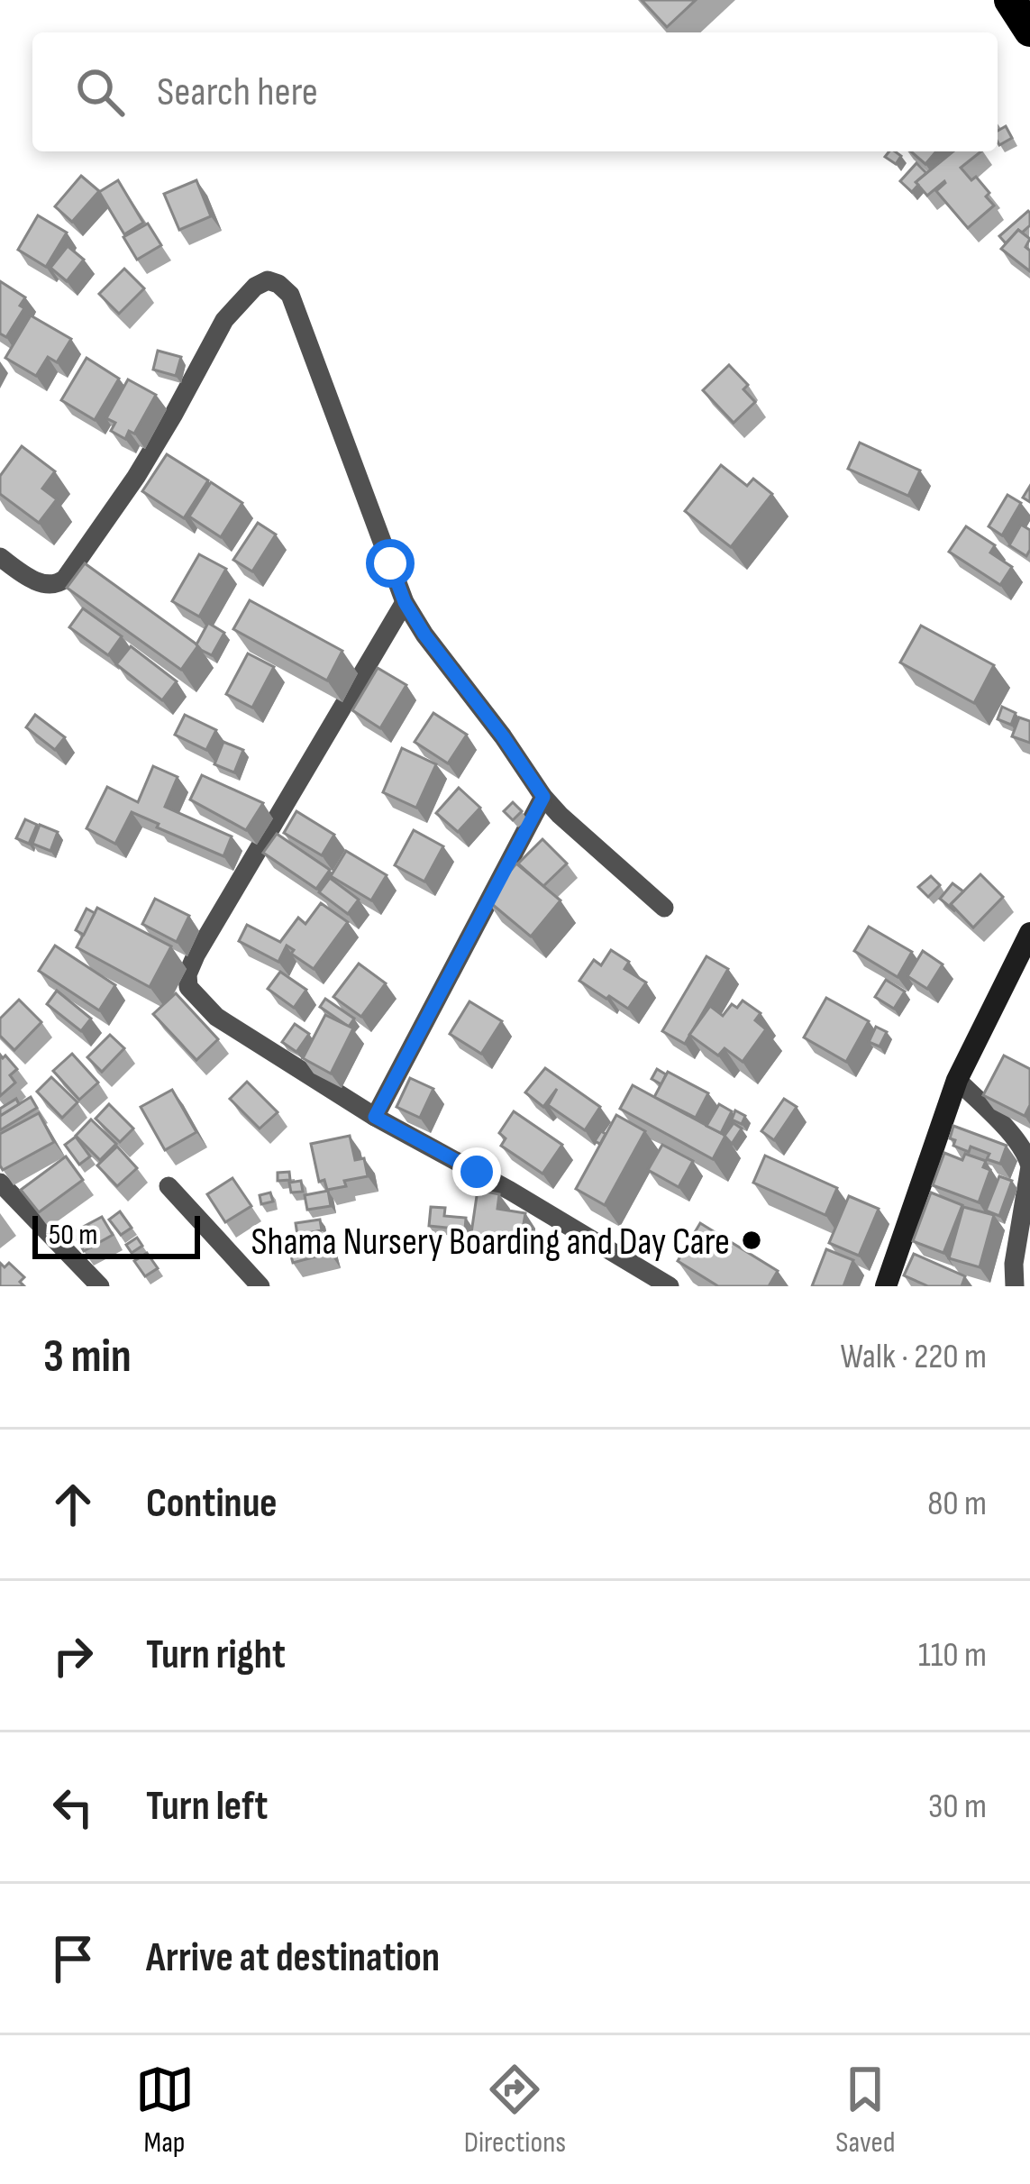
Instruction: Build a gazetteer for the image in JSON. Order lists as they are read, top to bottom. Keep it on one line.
{"places":["Shama Nursery Boarding and Day Care"],"scale_bar":"50 m","page":{"search":"Search here","scale":"50 m","heading":["3 min","Walk · 220 m"],"list":[["Continue","80 m"],["Turn right","110 m"],["Turn left","30 m"],"Arrive at destination"],"nav":["Map","Directions","Saved"]}}
